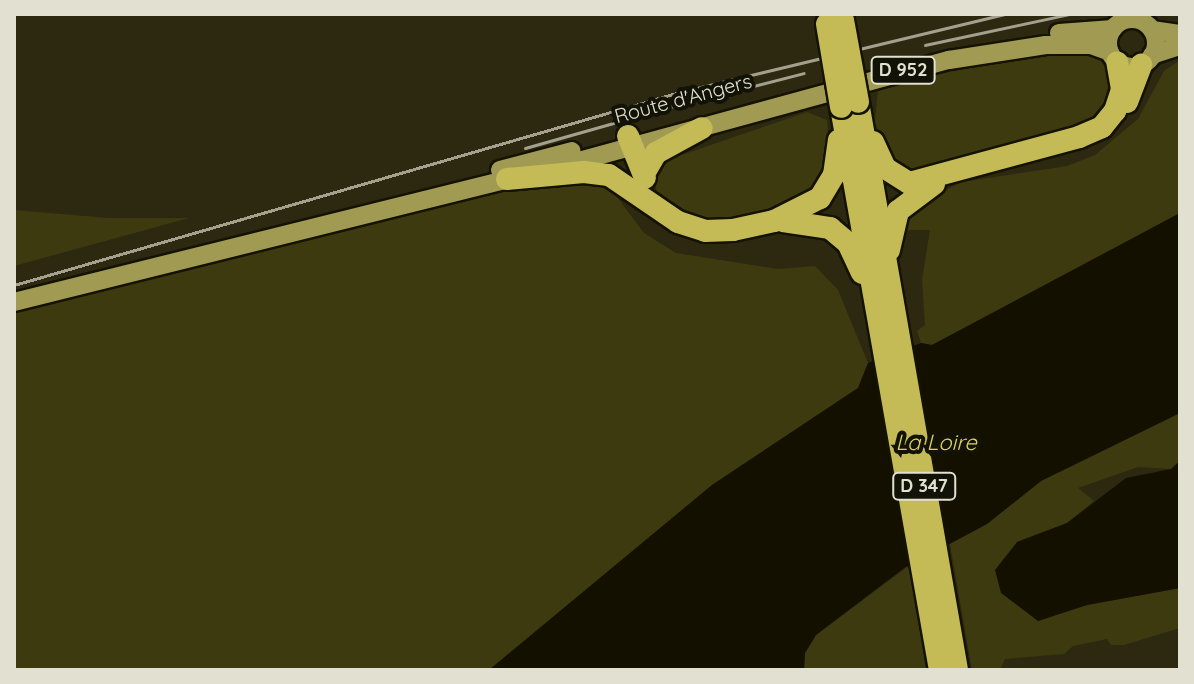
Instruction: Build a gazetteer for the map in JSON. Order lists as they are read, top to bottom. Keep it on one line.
{"streets":{"highway":["D 347"],"main road":["D 952","Route d'Angers"]},"water":["La Loire"]}
